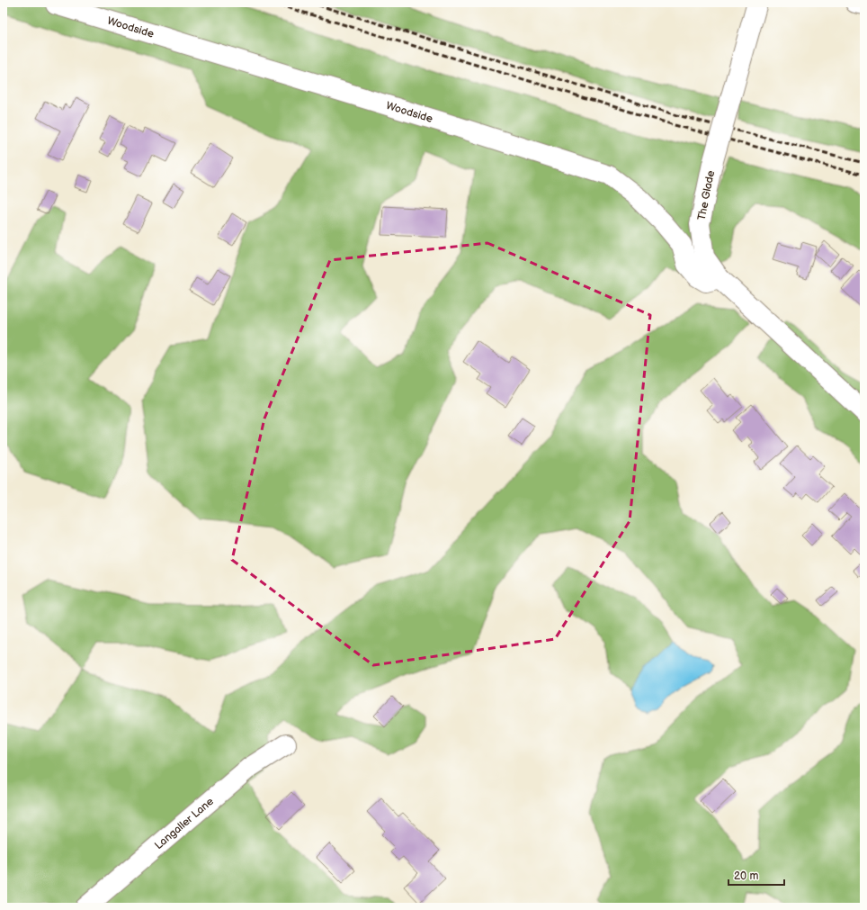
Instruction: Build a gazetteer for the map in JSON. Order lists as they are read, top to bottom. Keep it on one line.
{"streets":{"street":["Woodside","The Glade","Langaller Lane"]},"crossings":[["Woodside","The Glade"]],"scale_bar":"20 m"}
